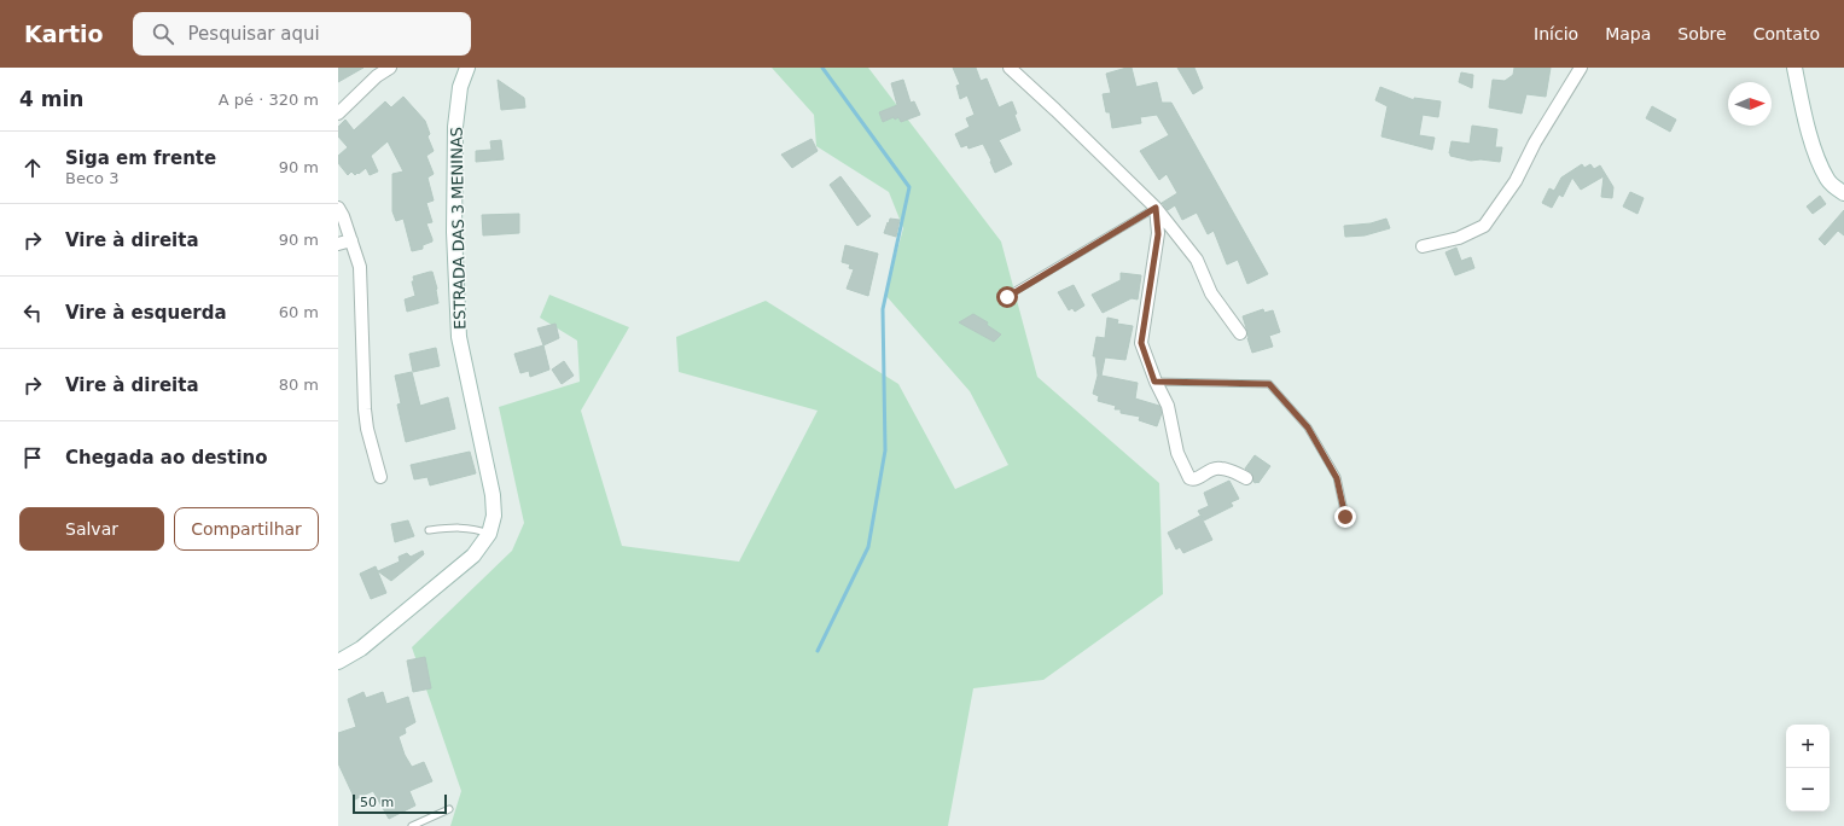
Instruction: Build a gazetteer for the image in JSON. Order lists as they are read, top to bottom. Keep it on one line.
{"streets":{"main road":["ESTRADA DAS 3 MENINAS"]},"scale_bar":"50 m","north":"right","page":{"header":"Kartio","search":"Pesquisar aqui","nav":["Início","Mapa","Sobre","Contato"],"heading":["4 min","A pé · 320 m"],"list":[["Siga em frente","Beco 3","90 m"],["Vire à direita","90 m"],["Vire à esquerda","60 m"],["Vire à direita","80 m"],"Chegada ao destino"],"buttons":["Salvar","Compartilhar"],"map_buttons":["+","−"],"scale":"50 m"}}
